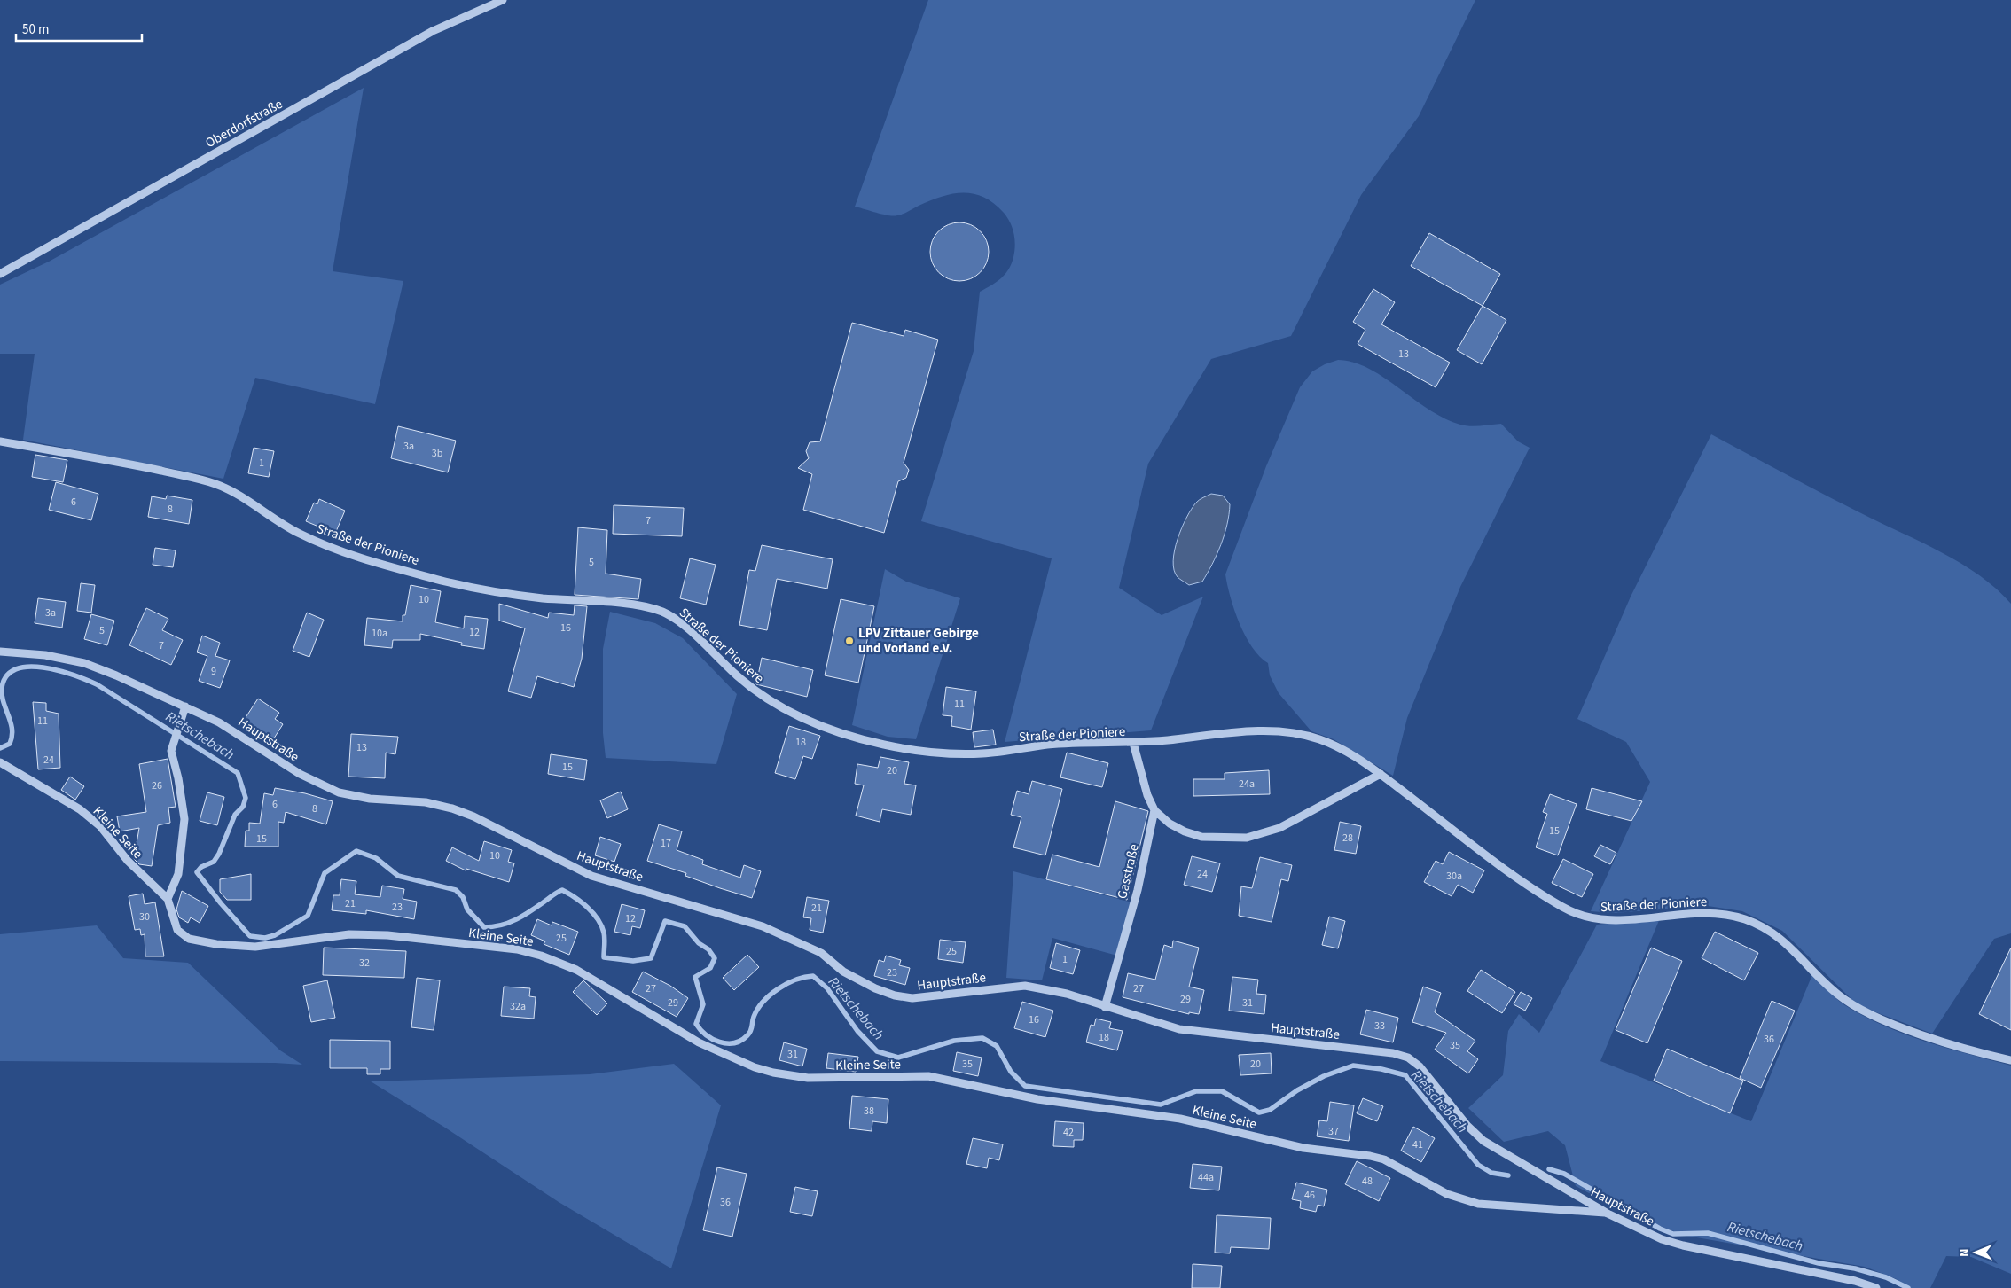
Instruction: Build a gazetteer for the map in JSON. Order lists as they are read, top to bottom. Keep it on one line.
{"streets":{"street":["Oberdorfstraße","Straße der Pioniere","Hauptstraße","Kleine Seite","Gasstraße"]},"crossings":[["Hauptstraße","Kleine Seite"],["Hauptstraße","Gasstraße"]],"water":["Rietschebach"],"places":["LPV Zittauer Gebirge und Vorland e.V."],"house_numbers":["13","3a","3b","1","6","8","7","5","10","3a","16","5","12","10a","7","9","11","11","18","13","24","15","20","24a","26","6","8","15","28","15","17","10","24","30a","21","23","21","30","12","25","25","1","32","23","27","27","29","29","31","32a","16","33","18","36","35","31","35","20","38","37","42","41","44a","48","46","36"],"scale_bar":"50 m","north":"left"}
